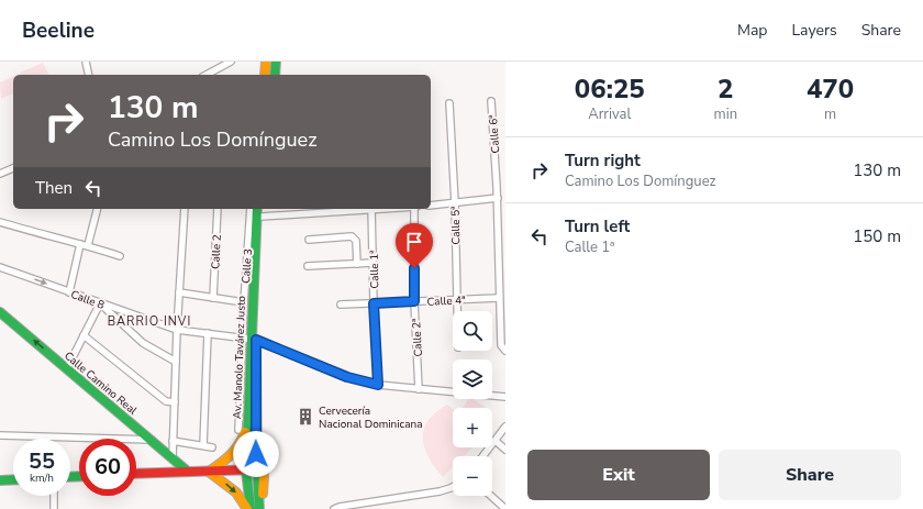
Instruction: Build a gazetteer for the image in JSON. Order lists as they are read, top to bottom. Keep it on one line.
{"streets":{"main road":["Av. Manolo Tavárez Justo","Calle Camino Real"],"street":["Calle 6ª","Calle 5ª","Calle 2","Calle 3","Calle 1ª","Calle 8","Calle 4ª","Calle 2ª"]},"crossings":[["Calle 6ª","Calle 4ª"],["Calle 5ª","Calle 4ª"],["Calle 3","Calle 8"],["Calle 3","Av. Manolo Tavárez Justo"],["Calle 1ª","Calle 8"],["Calle 1ª","Calle 4ª"],["Calle 8","Calle 2ª"],["Calle 8","Av. Manolo Tavárez Justo"],["Calle 4ª","Calle 2ª"]],"one_way":["Calle Camino Real"],"districts":["BARRIO INVI"],"places":{"building":["Cervecería Nacional Dominicana"]},"page":{"header":"Beeline","nav":["Map","Layers","Share"],"eta":["06:25","Arrival","2","min","470","m"],"turn":["130 m","Camino Los Domínguez"],"list":[{"name":"Turn right","note":"Camino Los Domínguez","value":"130 m"},{"name":"Turn left","note":"Calle 1ª","value":"150 m"}],"then":"Then","map_buttons":["+","−"],"speed":"55 km/h","limit":"60","buttons":["Exit","Share"]}}
